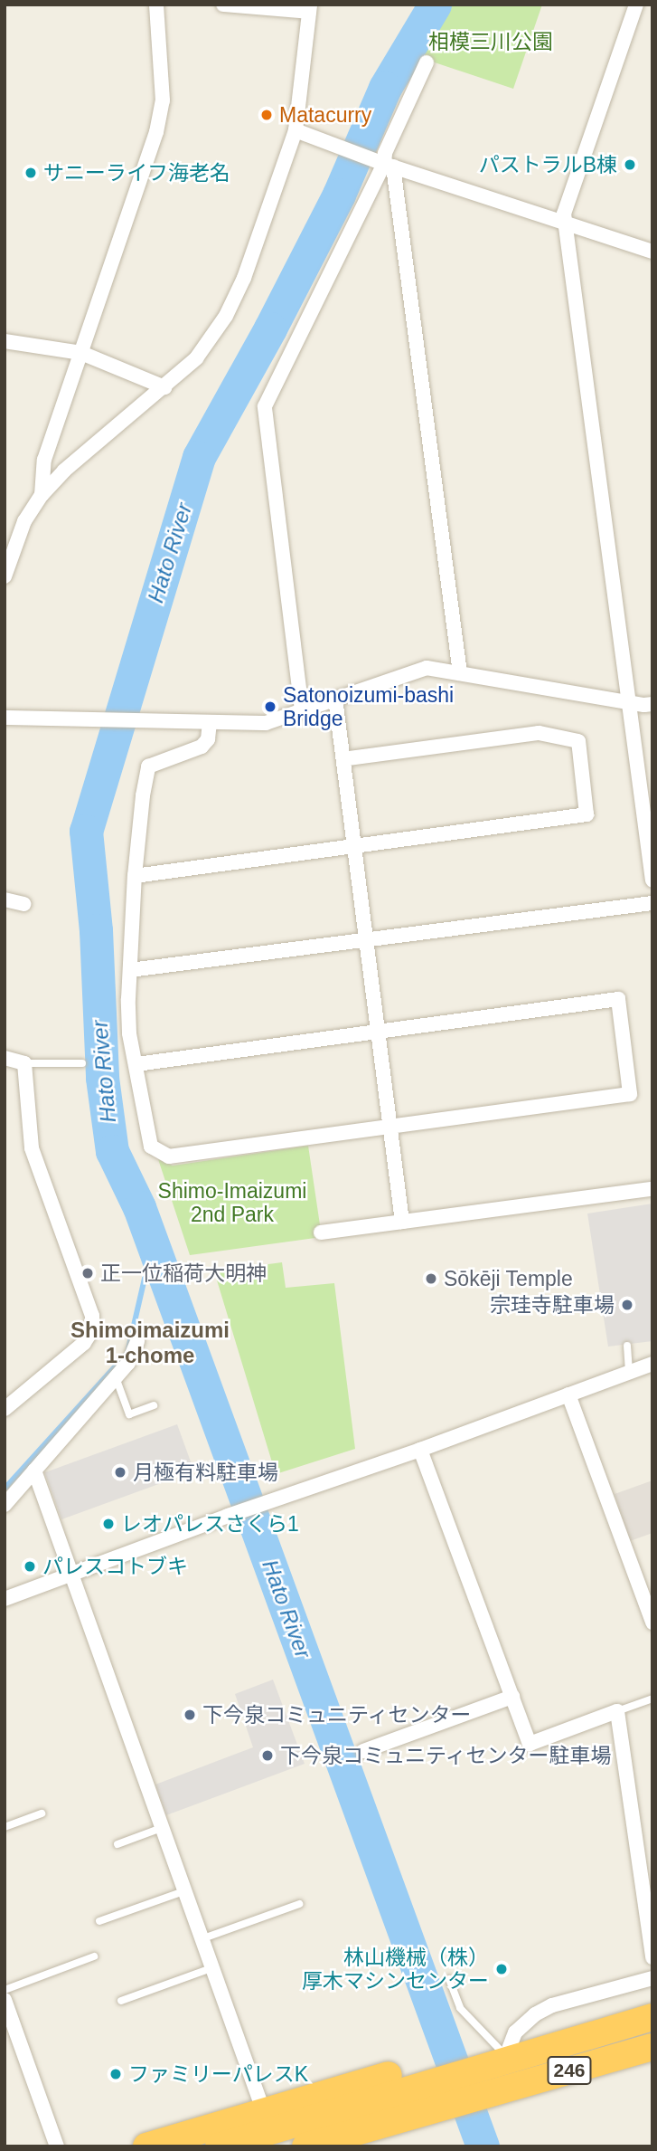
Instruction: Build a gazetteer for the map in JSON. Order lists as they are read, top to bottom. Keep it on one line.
{"streets":{"highway":["246"]},"districts":["Shimoimaizumi 1-chome"],"water":["Hato River"],"parks":["相模三川公園","Shimo-Imaizumi 2nd Park"],"places":["Matacurry","パストラルB棟","サニーライフ海老名","Satonoizumi-bashi Bridge","正一位稲荷大明神","Sōkēji Temple","宗珪寺駐車場","月極有料駐車場","レオパレスさくら1","パレスコトブキ","下今泉コミュニティセンター","下今泉コミュニティセンター駐車場","林山機械（株） 厚木マシンセンター","ファミリーパレスK"]}
